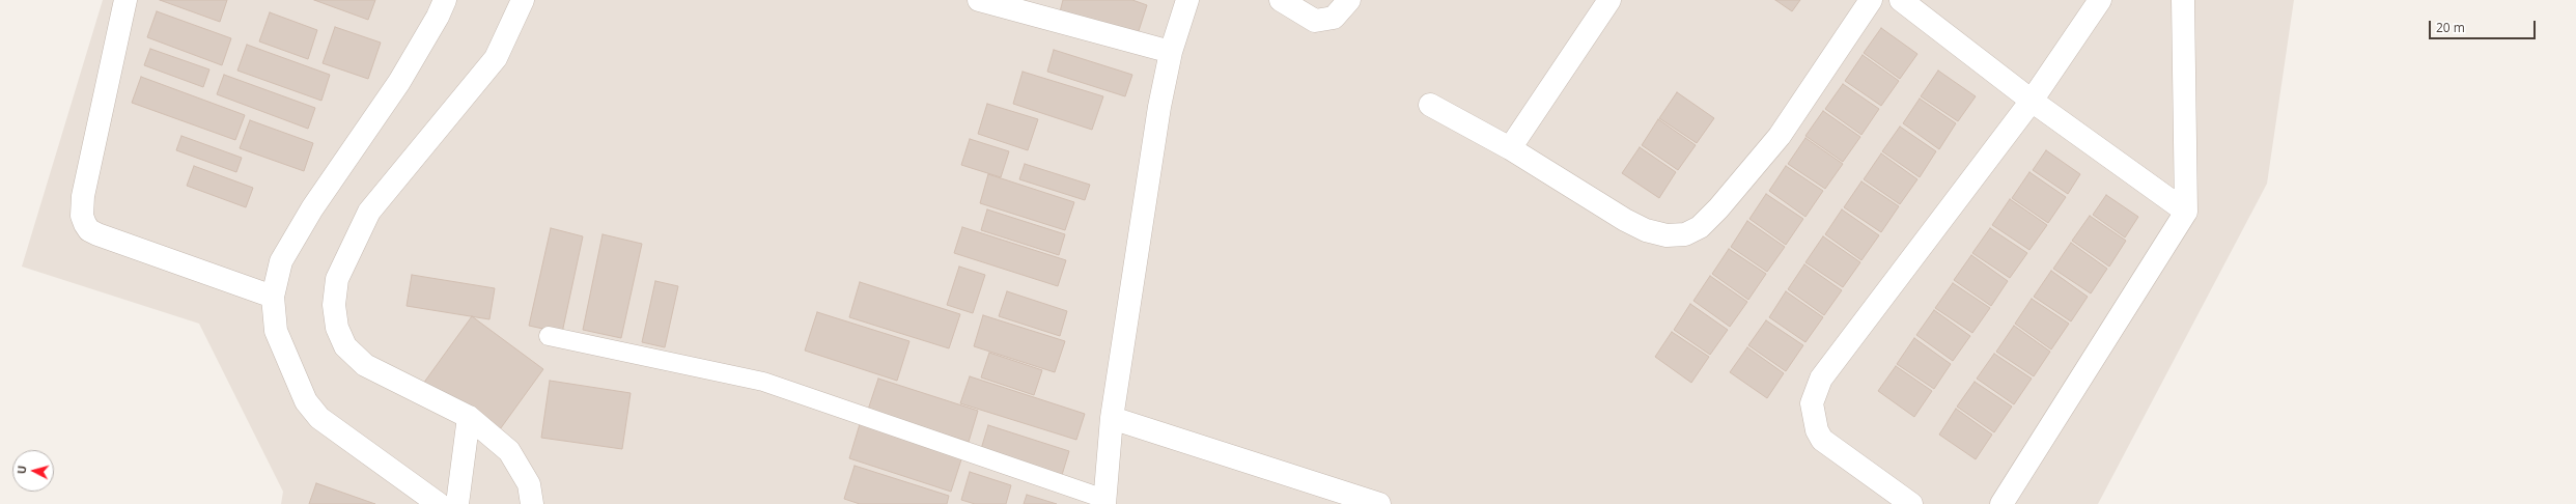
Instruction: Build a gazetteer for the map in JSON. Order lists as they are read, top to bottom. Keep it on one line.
{"scale_bar":"20 m","north":"left"}
